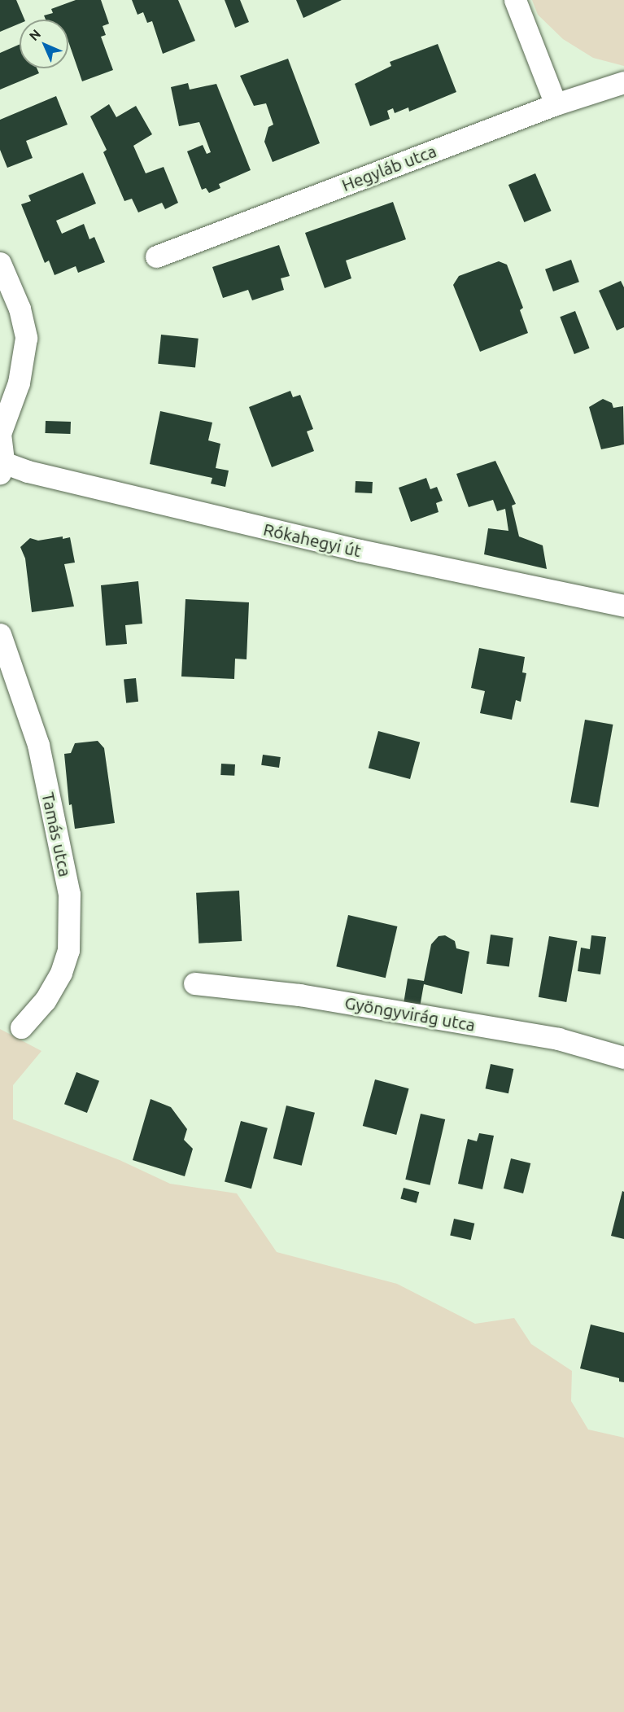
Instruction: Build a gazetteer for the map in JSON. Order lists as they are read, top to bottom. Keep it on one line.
{"streets":{"street":["Hegyláb utca","Rókahegyi út","Tamás utca","Gyöngyvirág utca"]},"north":"top left"}
